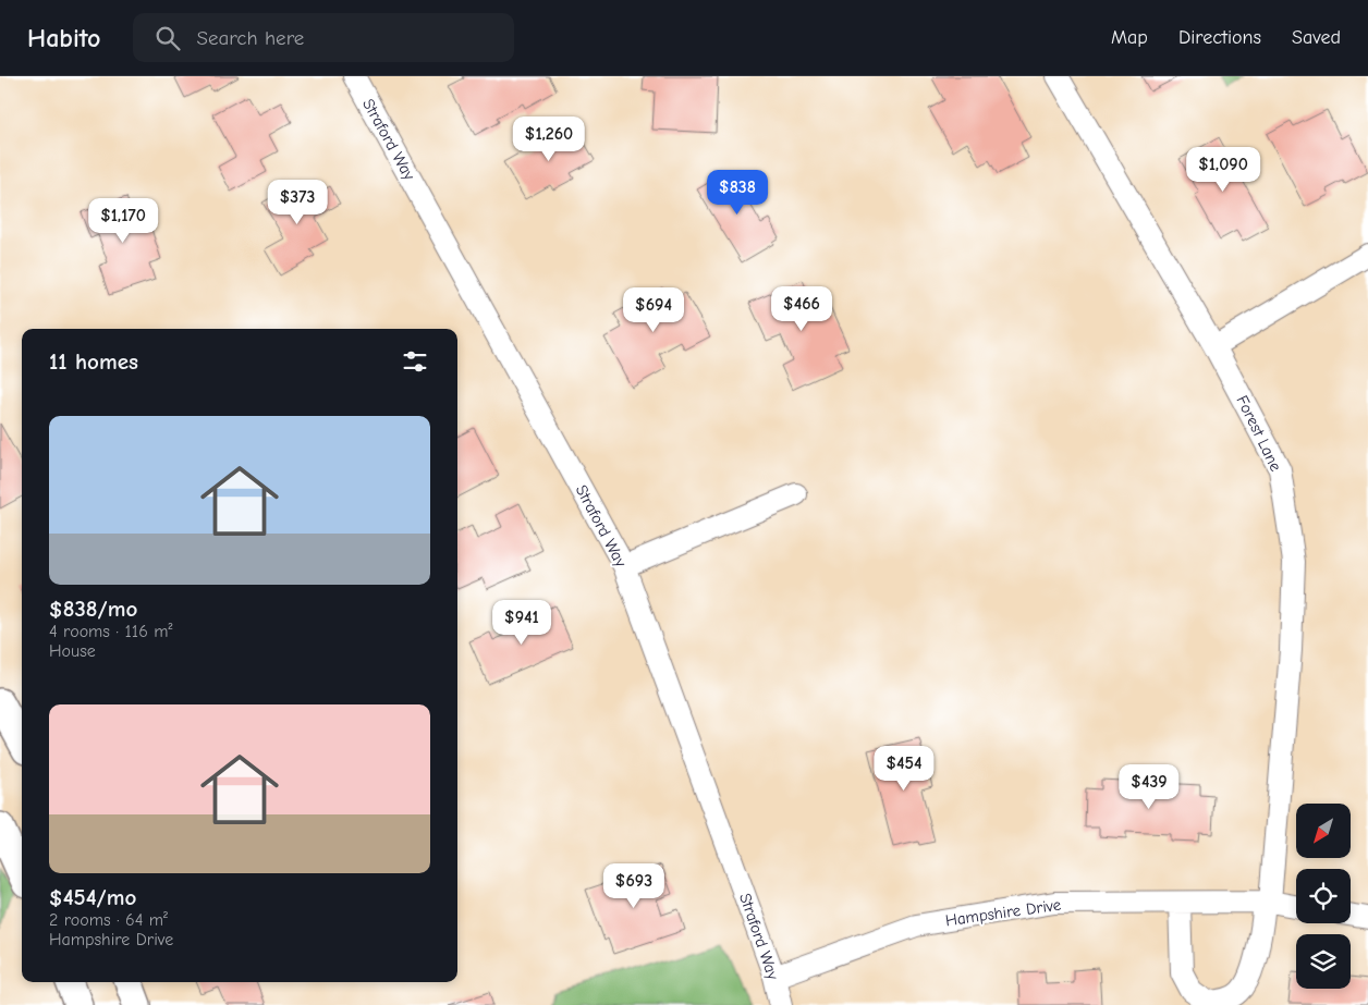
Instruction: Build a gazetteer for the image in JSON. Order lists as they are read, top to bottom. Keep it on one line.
{"streets":{"street":["Straford Way","Forest Lane","Hampshire Drive"]},"crossings":[["Straford Way","Hampshire Drive"],["Forest Lane","Hampshire Drive"]],"north":"bottom left","page":{"header":"Habito","search":"Search here","nav":["Map","Directions","Saved"],"price":["$1,260","$1,090","$838","$373","$1,170","$466","$694","$941","$454","$439","$693"],"heading":"11 homes","list":[{"name":"$838/mo","note":"4 rooms · 116 m² · House"},{"name":"$454/mo","note":"2 rooms · 64 m² · Hampshire Drive"}]}}
